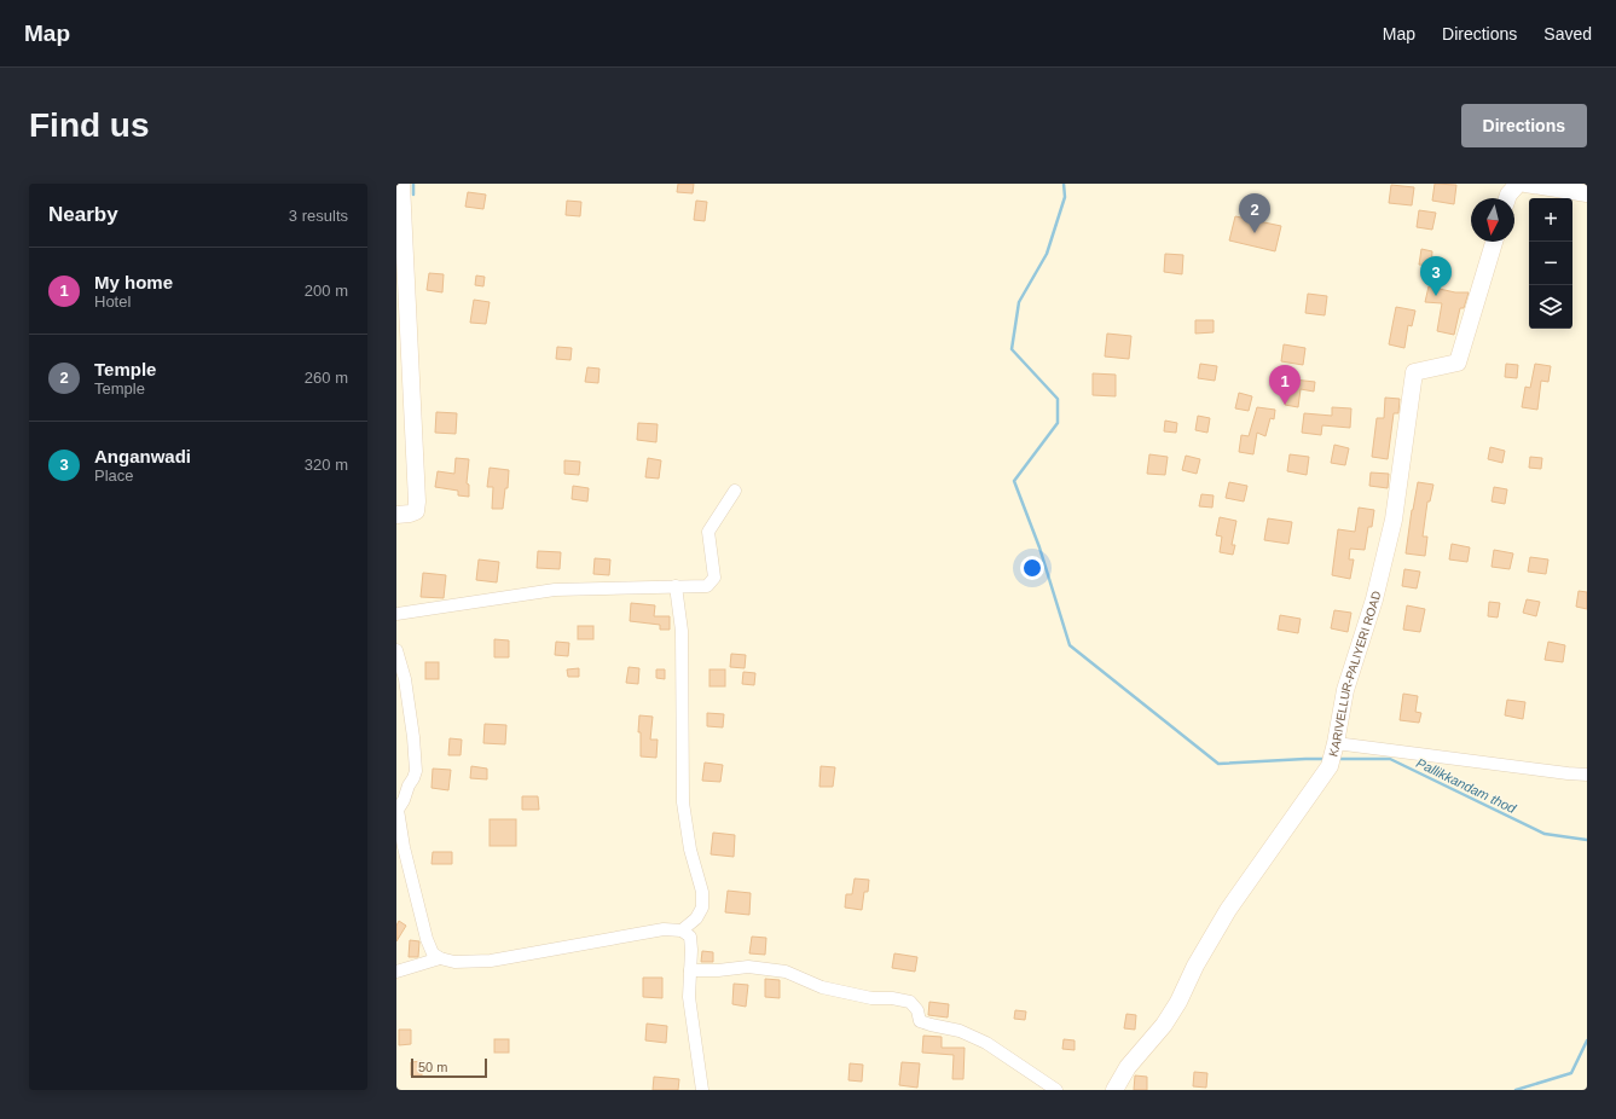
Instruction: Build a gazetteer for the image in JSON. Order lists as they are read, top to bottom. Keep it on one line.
{"streets":{"street":["KARIVELLUR-PALIYERI ROAD"]},"water":["Pallikkandam thod"],"scale_bar":"50 m","north":"bottom","page":{"header":"Map","nav":["Map","Directions","Saved"],"buttons":"Directions","title":"Find us","heading":["Nearby","3 results"],"pins":["2","3","1"],"map_buttons":["+","−"],"list":[{"mark":"1","name":"My home","note":"Hotel","value":"200 m"},{"mark":"2","name":"Temple","note":"Temple","value":"260 m"},{"mark":"3","name":"Anganwadi","note":"Place","value":"320 m"}],"scale":"50 m"}}
